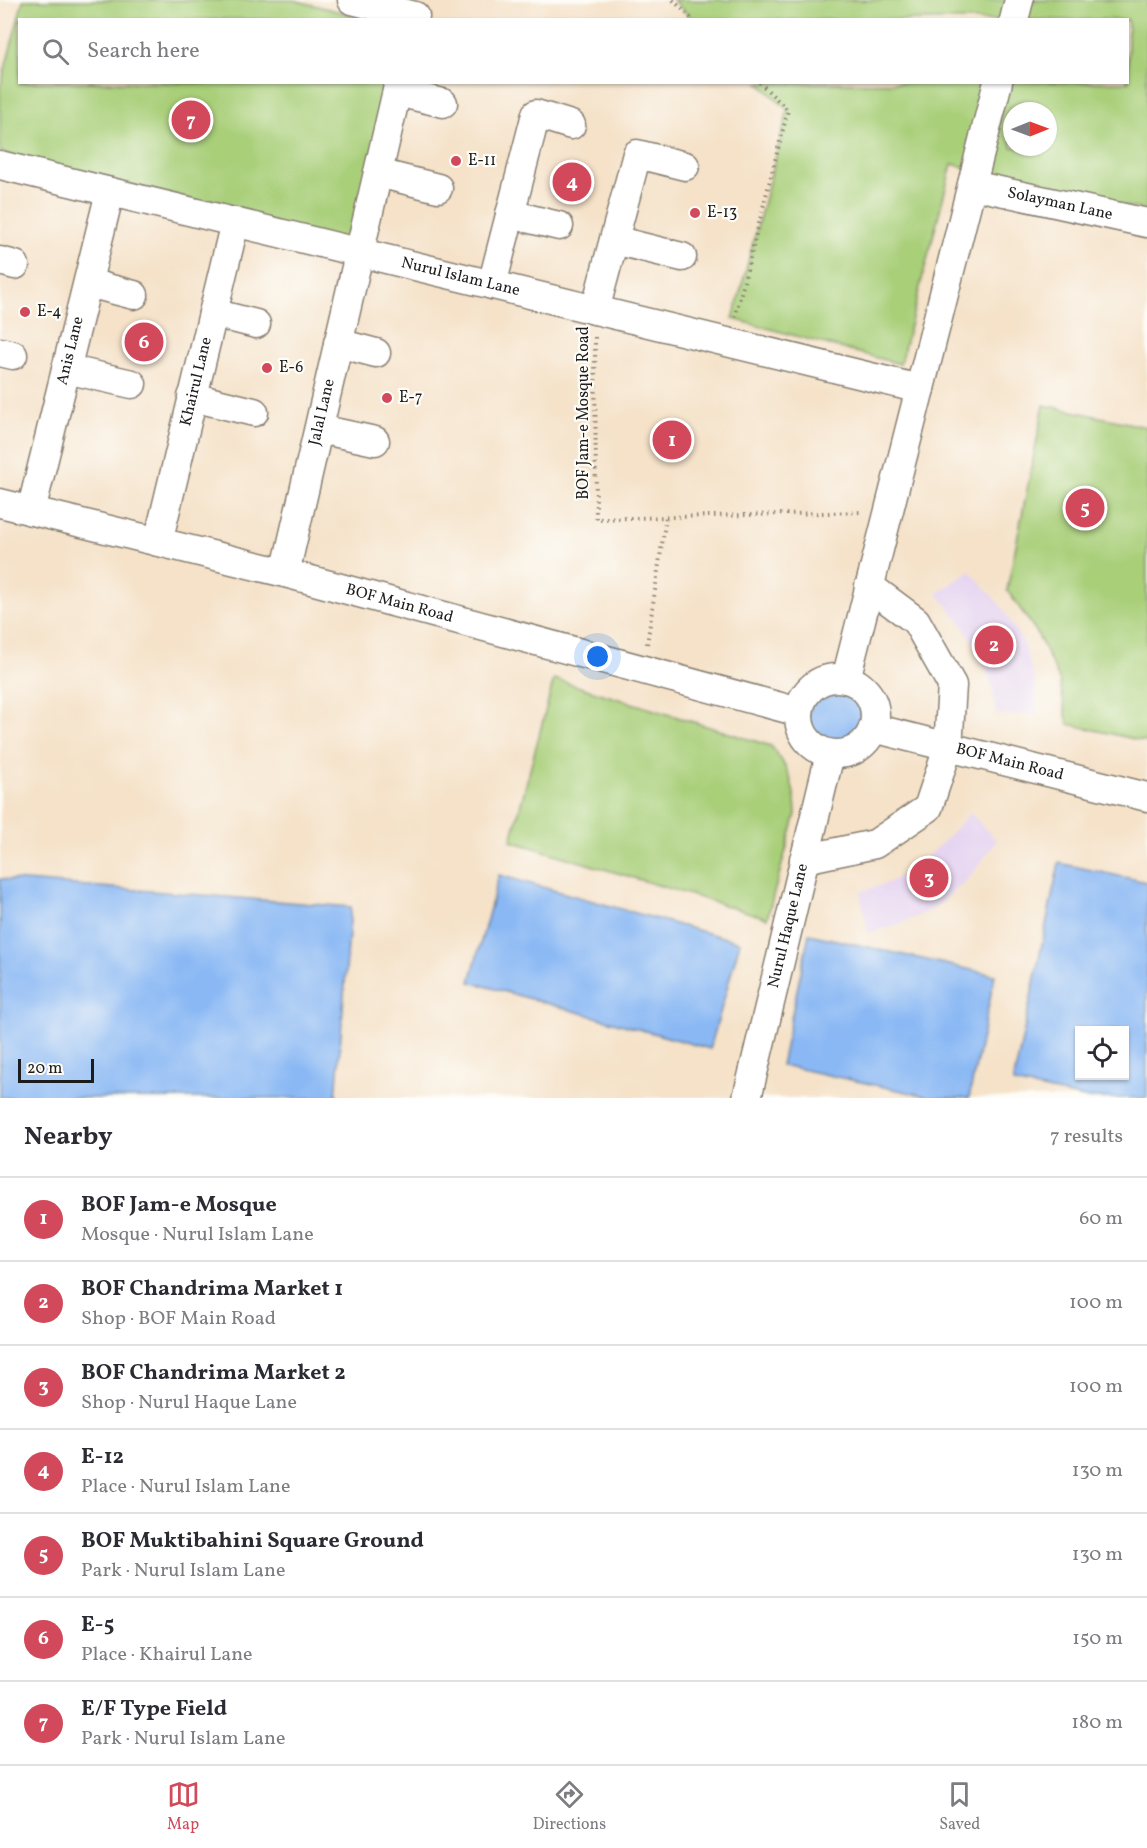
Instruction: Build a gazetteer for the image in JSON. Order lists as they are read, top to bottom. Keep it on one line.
{"streets":{"street":["Solayman Lane","Nurul Islam Lane","Anis Lane","Khairul Lane","Jalal Lane","BOF Main Road","Nurul Haque Lane"],"path":["BOF Jam-e Mosque Road"]},"crossings":[["Nurul Islam Lane","Anis Lane"],["Nurul Islam Lane","Khairul Lane"],["Nurul Islam Lane","Jalal Lane"],["Nurul Islam Lane","BOF Jam-e Mosque Road"],["Anis Lane","BOF Main Road"],["Khairul Lane","BOF Main Road"],["Jalal Lane","BOF Main Road"],["BOF Main Road","Nurul Haque Lane"]],"places":["E-11","E-13","E-4","E-6","E-7"],"scale_bar":"20 m","north":"right","page":{"search":"Search here","pins":["7","4","6","1","5","2","3"],"scale":"20 m","heading":["Nearby","7 results"],"list":[{"mark":"1","name":"BOF Jam-e Mosque","note":"Mosque · Nurul Islam Lane","value":"60 m"},{"mark":"2","name":"BOF Chandrima Market 1","note":"Shop · BOF Main Road","value":"100 m"},{"mark":"3","name":"BOF Chandrima Market 2","note":"Shop · Nurul Haque Lane","value":"100 m"},{"mark":"4","name":"E-12","note":"Place · Nurul Islam Lane","value":"130 m"},{"mark":"5","name":"BOF Muktibahini Square Ground","note":"Park · Nurul Islam Lane","value":"130 m"},{"mark":"6","name":"E-5","note":"Place · Khairul Lane","value":"150 m"},{"mark":"7","name":"E/F Type Field","note":"Park · Nurul Islam Lane","value":"180 m"}],"nav":["Map","Directions","Saved"]}}
